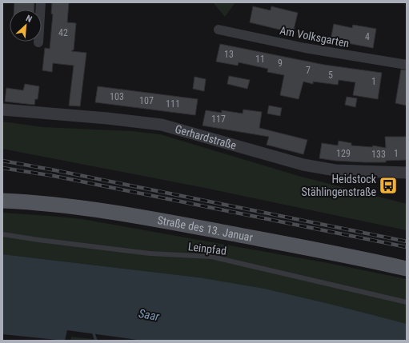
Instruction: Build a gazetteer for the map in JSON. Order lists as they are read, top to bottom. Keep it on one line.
{"streets":{"main road":["Straße des 13. Januar"],"street":["Am Volksgarten","Gerhardstraße"],"lane":["Leinpfad"]},"water":["Saar"],"places":{"bus stop":["Heidstock Stählingenstraße"]},"house_numbers":["42","4","13","11","9","7","5","1","103","107","111","117","129","1","133"],"north":"top right"}
